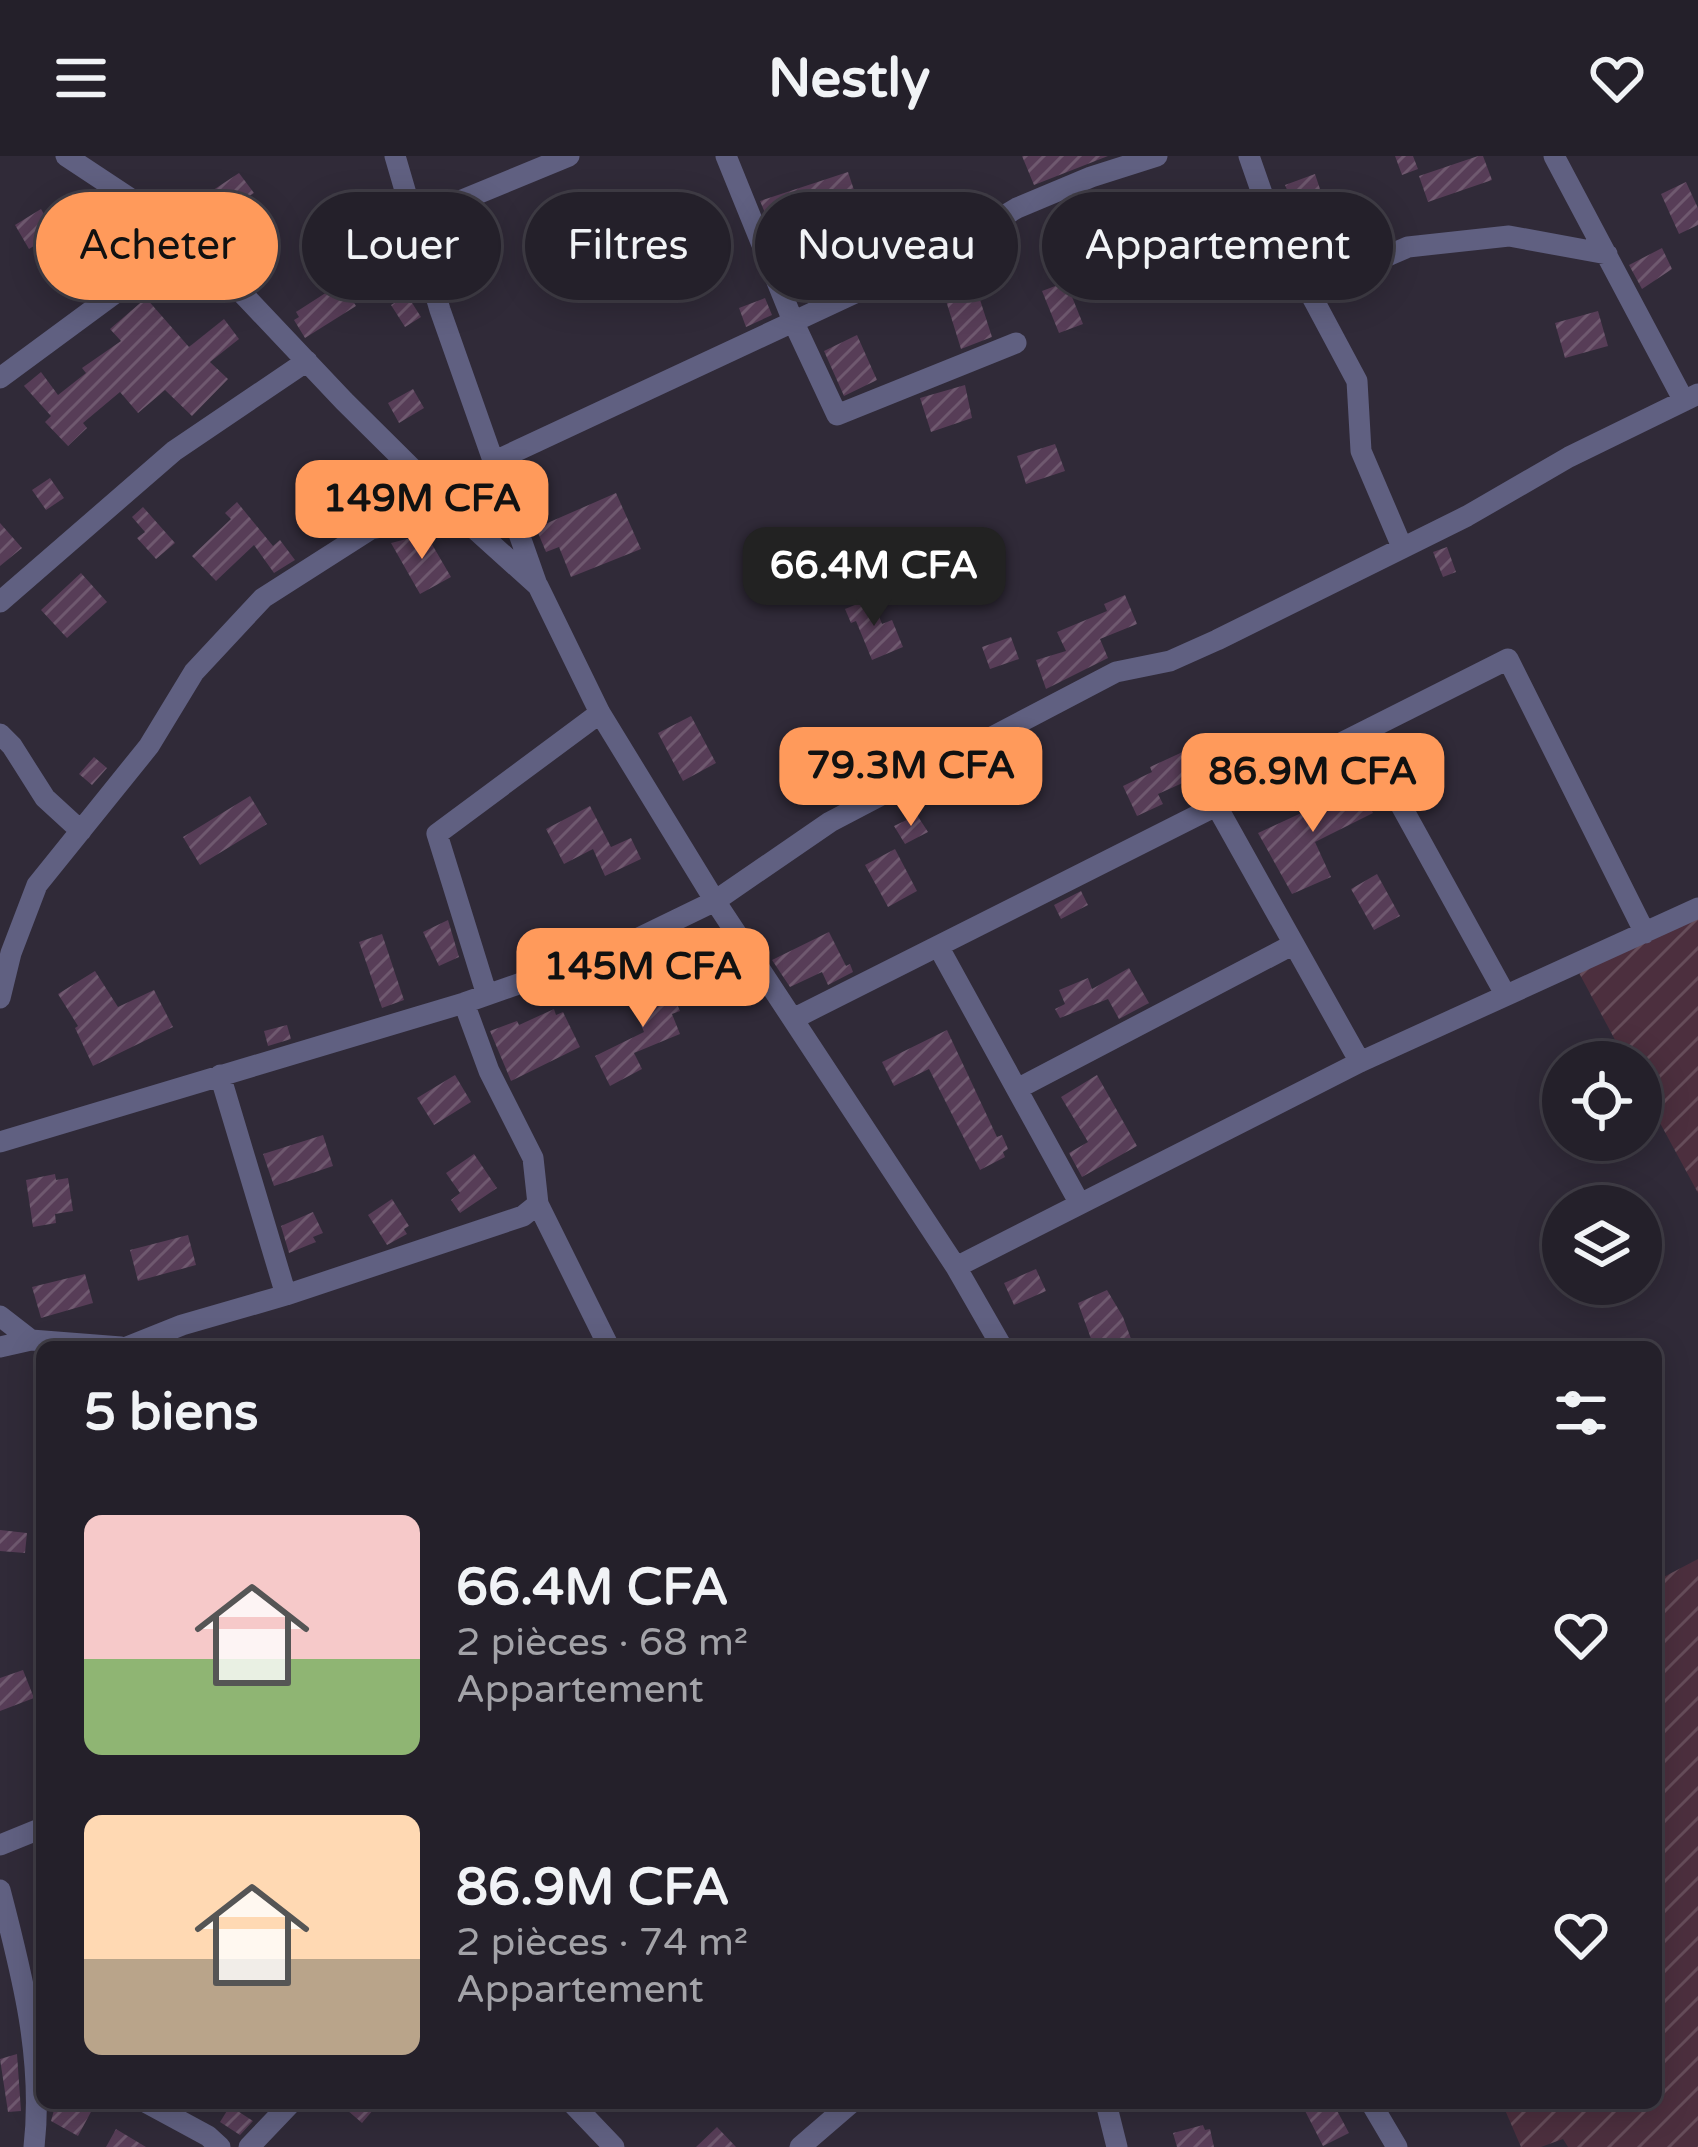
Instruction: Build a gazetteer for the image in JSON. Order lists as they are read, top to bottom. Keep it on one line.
{"page":{"header":"Nestly","chip":["Acheter","Louer","Filtres","Nouveau","Appartement"],"price":["149M CFA","66.4M CFA","79.3M CFA","86.9M CFA","145M CFA"],"heading":"5 biens","list":[{"name":"66.4M CFA","note":"2 pièces · 68 m² · Appartement"},{"name":"86.9M CFA","note":"2 pièces · 74 m² · Appartement"}]}}
